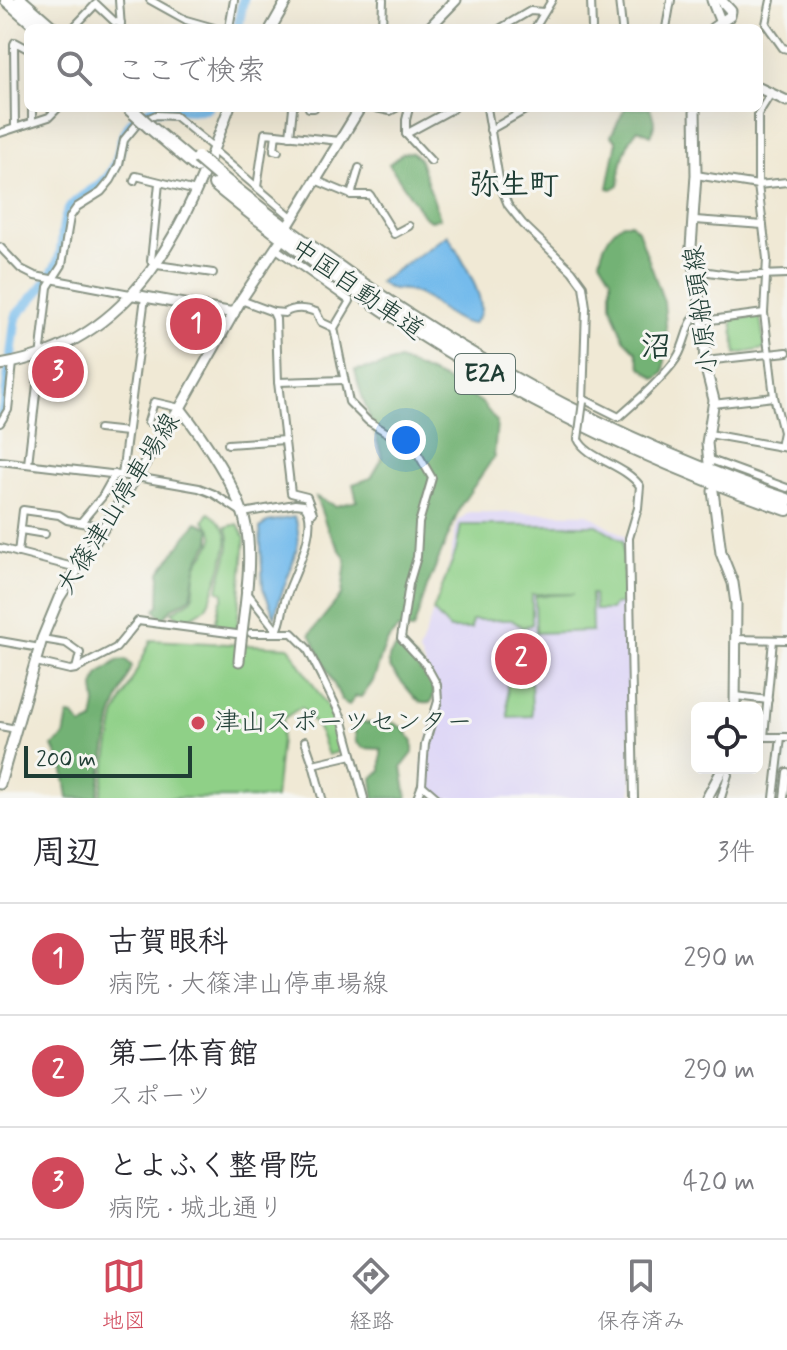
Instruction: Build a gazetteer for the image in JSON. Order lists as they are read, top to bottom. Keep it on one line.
{"streets":{"highway":["中国自動車道","E2A"],"main road":["小原船頭線","大篠津山停車場線"]},"districts":["弥生町","沼"],"places":["津山スポーツセンター"],"scale_bar":"200 m","page":{"search":"ここで検索","pins":["1","3","2"],"scale":"200 m","heading":["周辺","3件"],"list":[{"mark":"1","name":"古賀眼科","note":"病院 · 大篠津山停車場線","value":"290 m"},{"mark":"2","name":"第二体育館","note":"スポーツ","value":"290 m"},{"mark":"3","name":"とよふく整骨院","note":"病院 · 城北通り","value":"420 m"}],"nav":["地図","経路","保存済み"]}}
